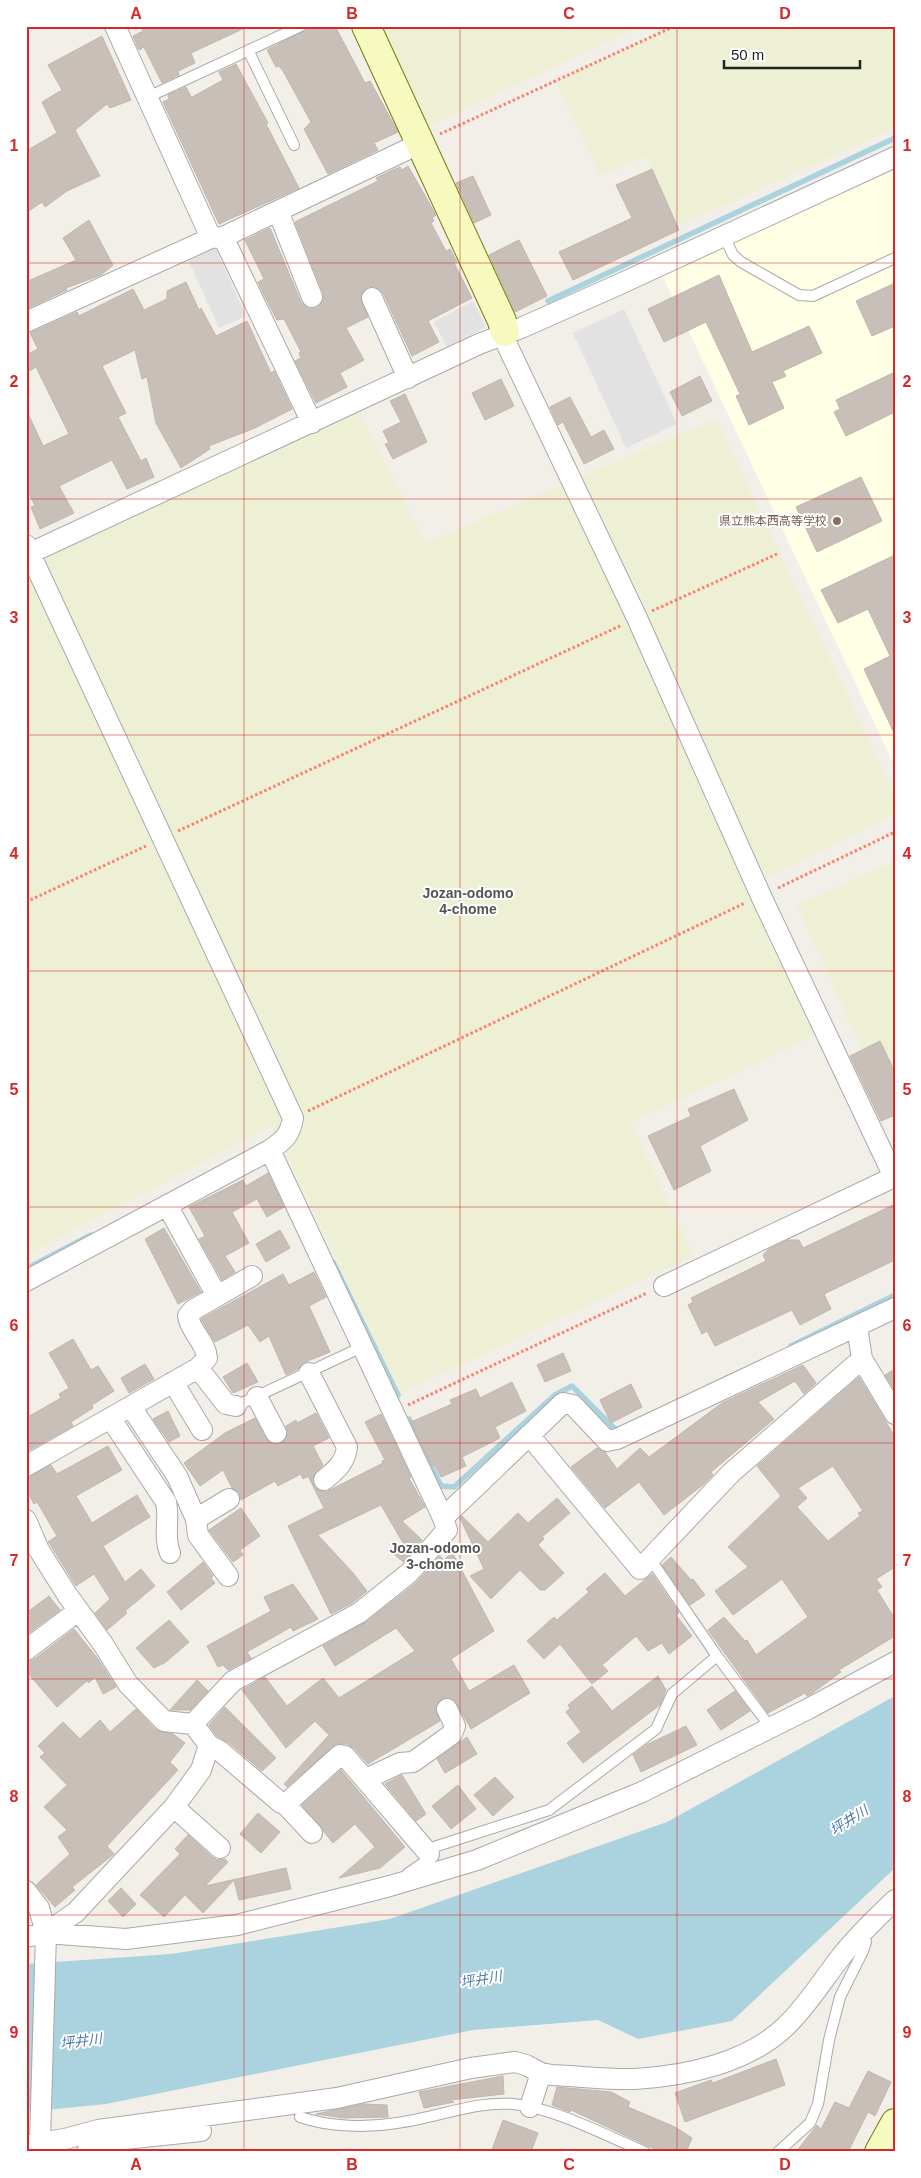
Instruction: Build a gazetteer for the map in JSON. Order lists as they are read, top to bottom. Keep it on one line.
{"districts":["Jozan-odomo 4-chome","Jozan-odomo 3-chome"],"water":["坪井川"],"places":["県立熊本西高等学校"],"scale_bar":"50 m","grid":{"columns":["A","B","C","D"],"rows":["1","2","3","4","5","6","7","8","9"]}}
